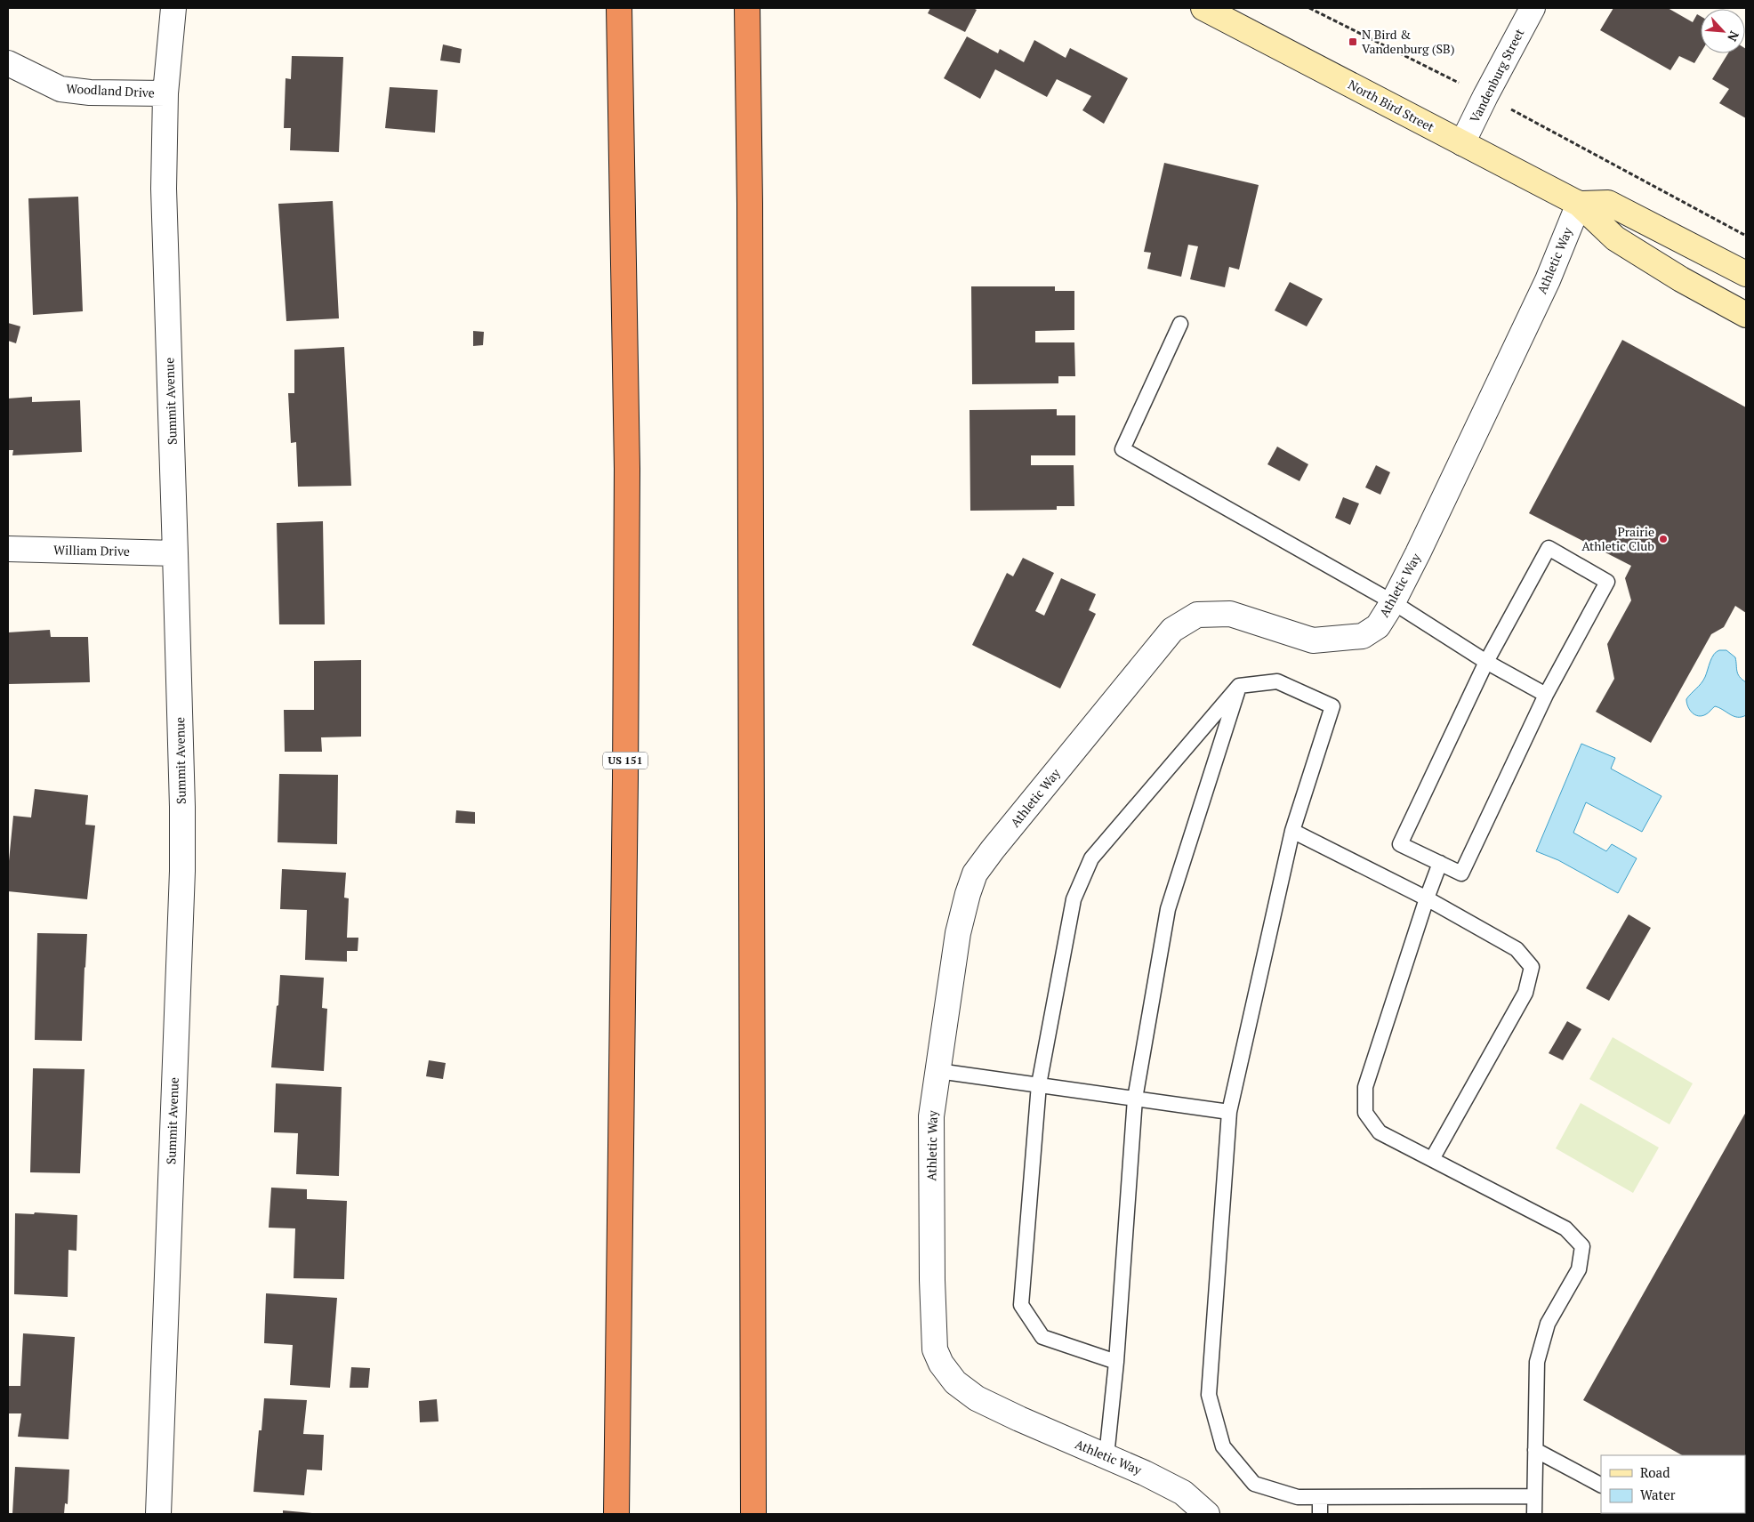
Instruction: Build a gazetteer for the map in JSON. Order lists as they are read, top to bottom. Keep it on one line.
{"streets":{"highway":["US 151"],"street":["Vandenburg Street","Woodland Drive","North Bird Street","Athletic Way","Summit Avenue","William Drive"]},"crossings":[["Vandenburg Street","North Bird Street"],["Woodland Drive","Summit Avenue"],["North Bird Street","Athletic Way"],["Summit Avenue","William Drive"]],"places":{"transit":["N Bird & Vandenburg (SB)"],"other":["Prairie Athletic Club"]},"legend":["Road","Water"],"north":"bottom right"}
